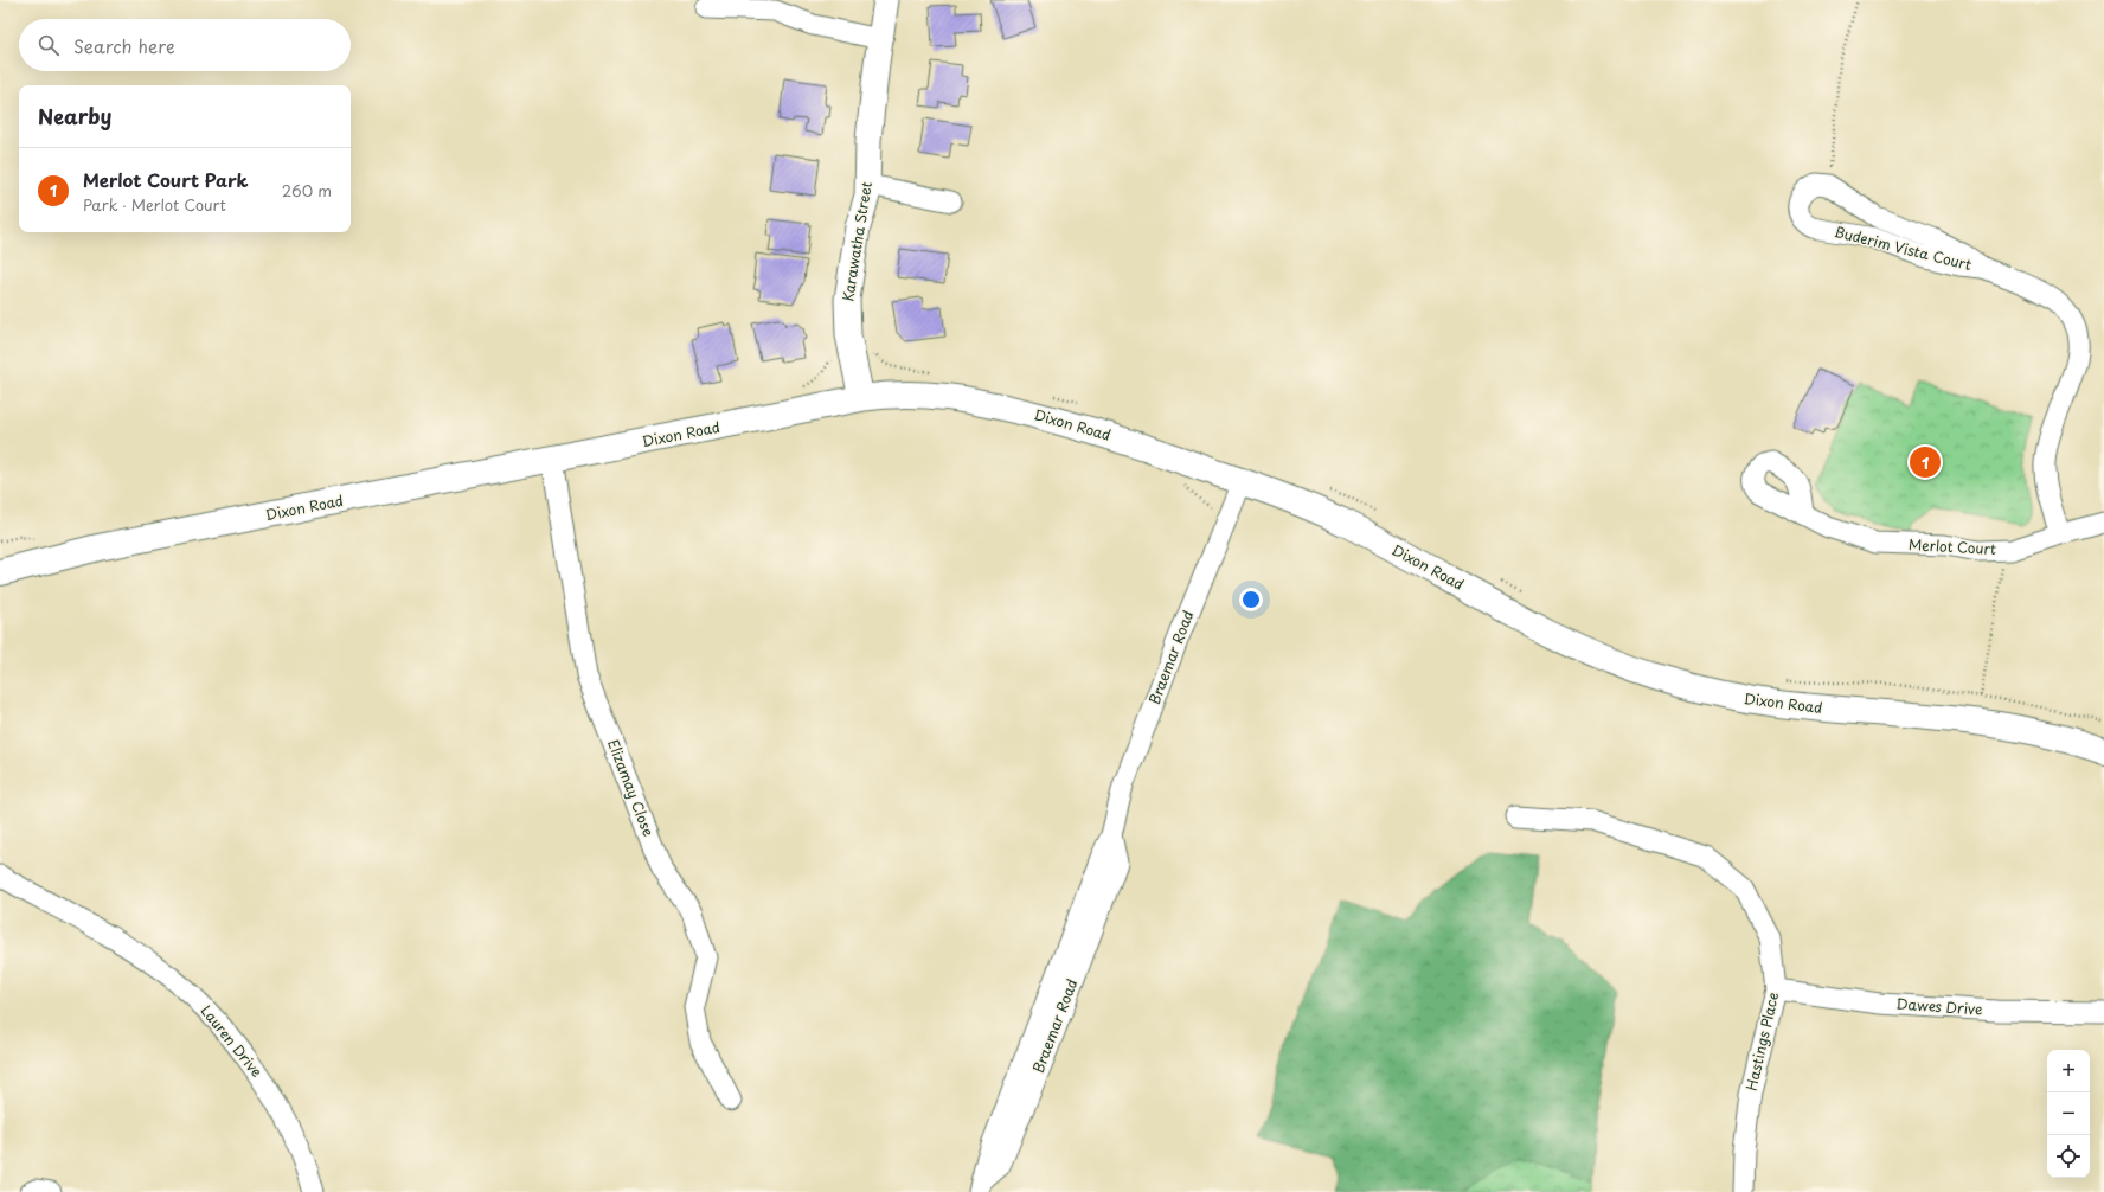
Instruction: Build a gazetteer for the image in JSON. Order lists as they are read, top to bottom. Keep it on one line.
{"streets":{"main road":["Dixon Road"],"street":["Karawatha Street","Buderim Vista Court","Merlot Court","Braemar Road","Elizamay Close","Dawes Drive","Lauren Drive","Hastings Place"]},"crossings":[["Karawatha Street","Dixon Road"],["Buderim Vista Court","Merlot Court"],["Dixon Road","Braemar Road"],["Dixon Road","Elizamay Close"],["Dawes Drive","Hastings Place"]],"page":{"search":"Search here","heading":"Nearby","list":[{"mark":"1","name":"Merlot Court Park","note":"Park · Merlot Court","value":"260 m"}],"pins":"1","map_buttons":["+","−"]}}
